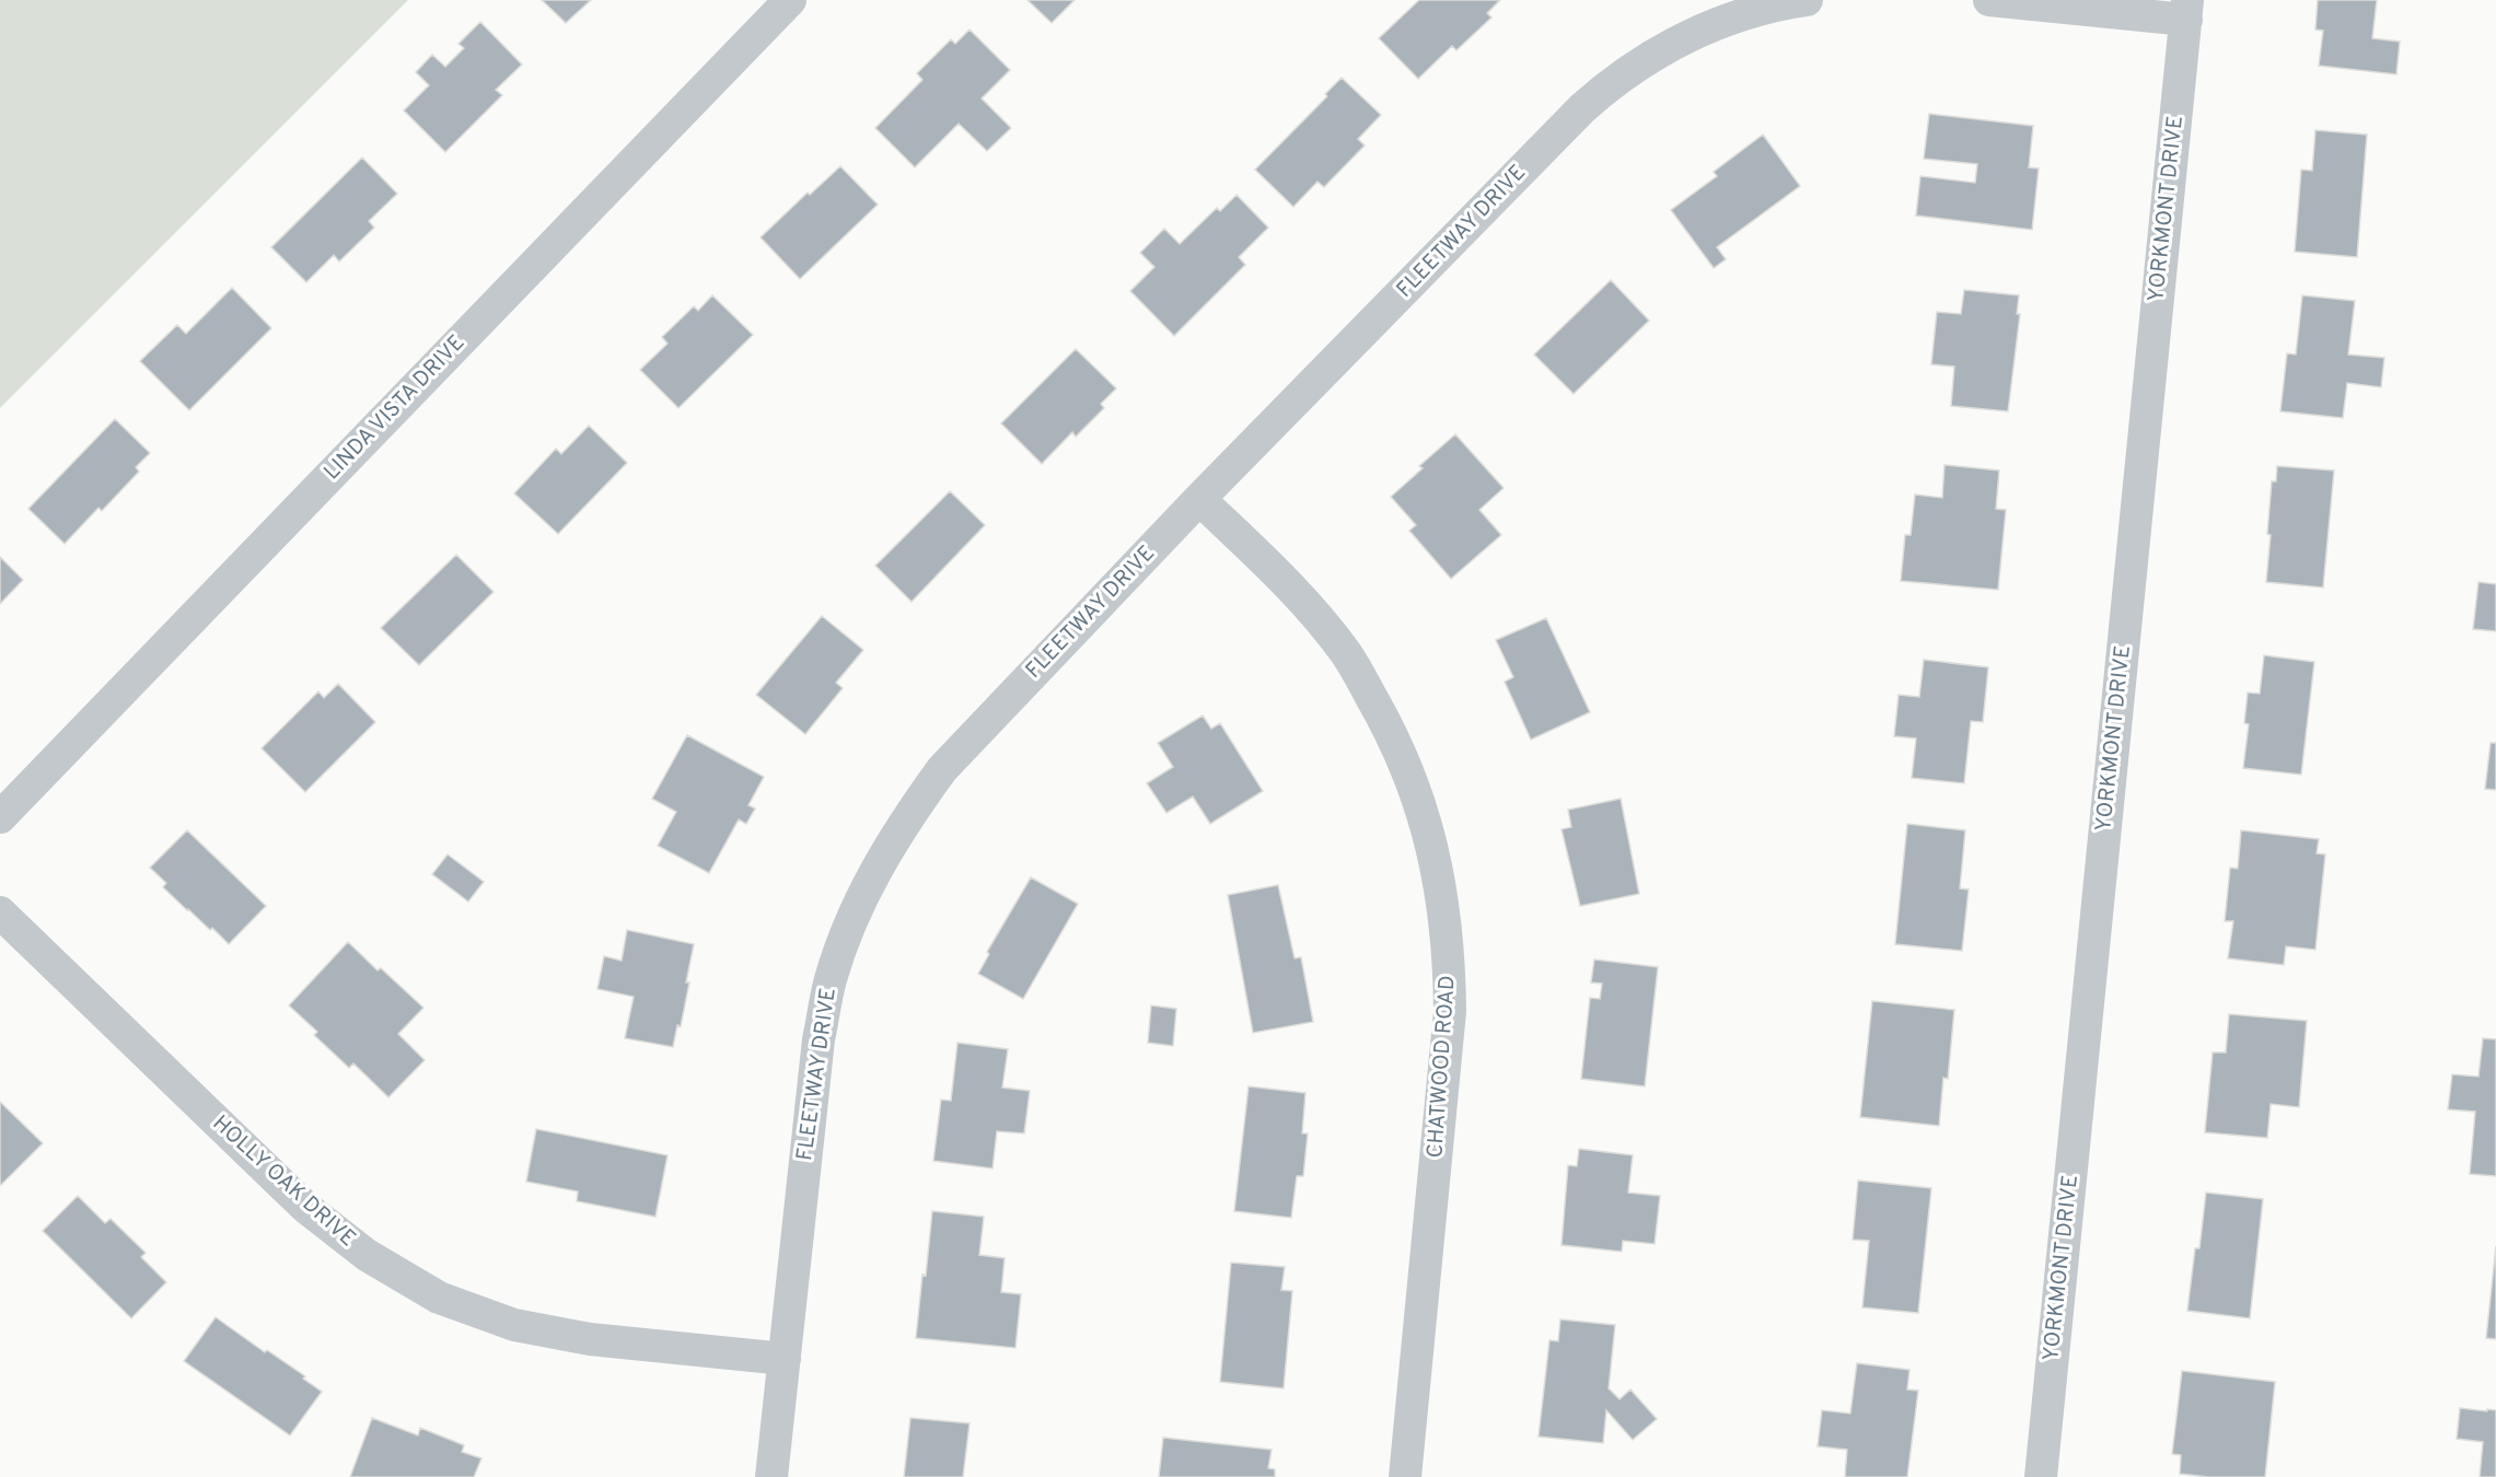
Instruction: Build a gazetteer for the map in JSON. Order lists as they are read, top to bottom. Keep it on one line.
{"streets":{"street":["YORKMONT DRIVE","FLEETWAY DRIVE","LINDA VISTA DRIVE","CHATWOOD ROAD","HOLLY OAK DRIVE"]},"crossings":[["FLEETWAY DRIVE","CHATWOOD ROAD"],["FLEETWAY DRIVE","HOLLY OAK DRIVE"]]}
